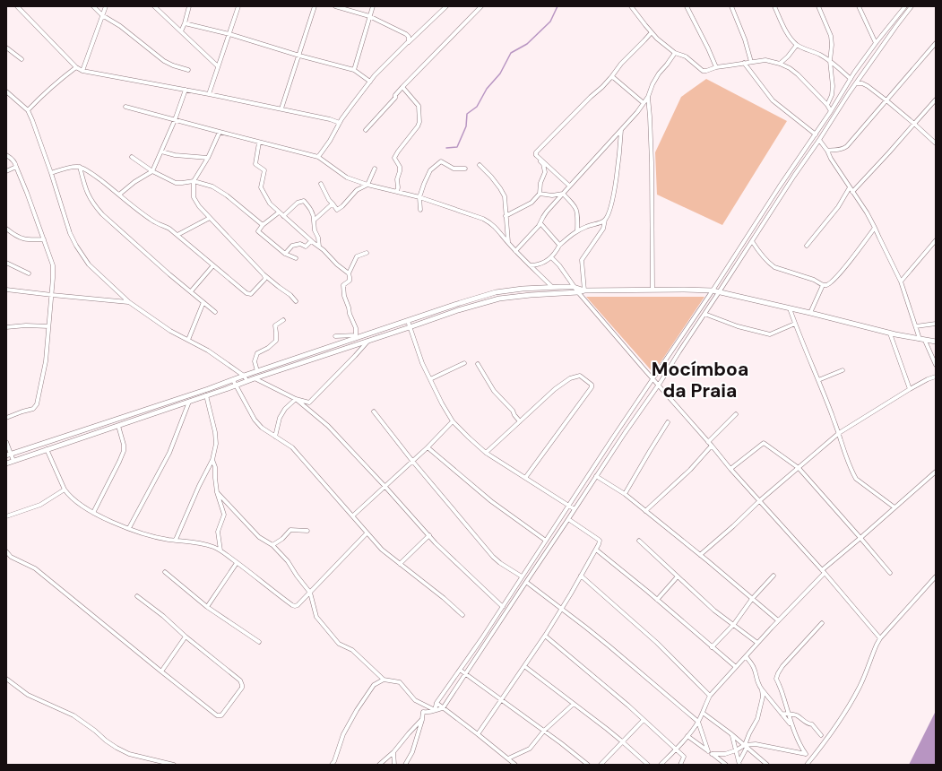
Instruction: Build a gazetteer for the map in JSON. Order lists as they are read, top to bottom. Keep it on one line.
{"districts":["Mocímboa da Praia"]}
